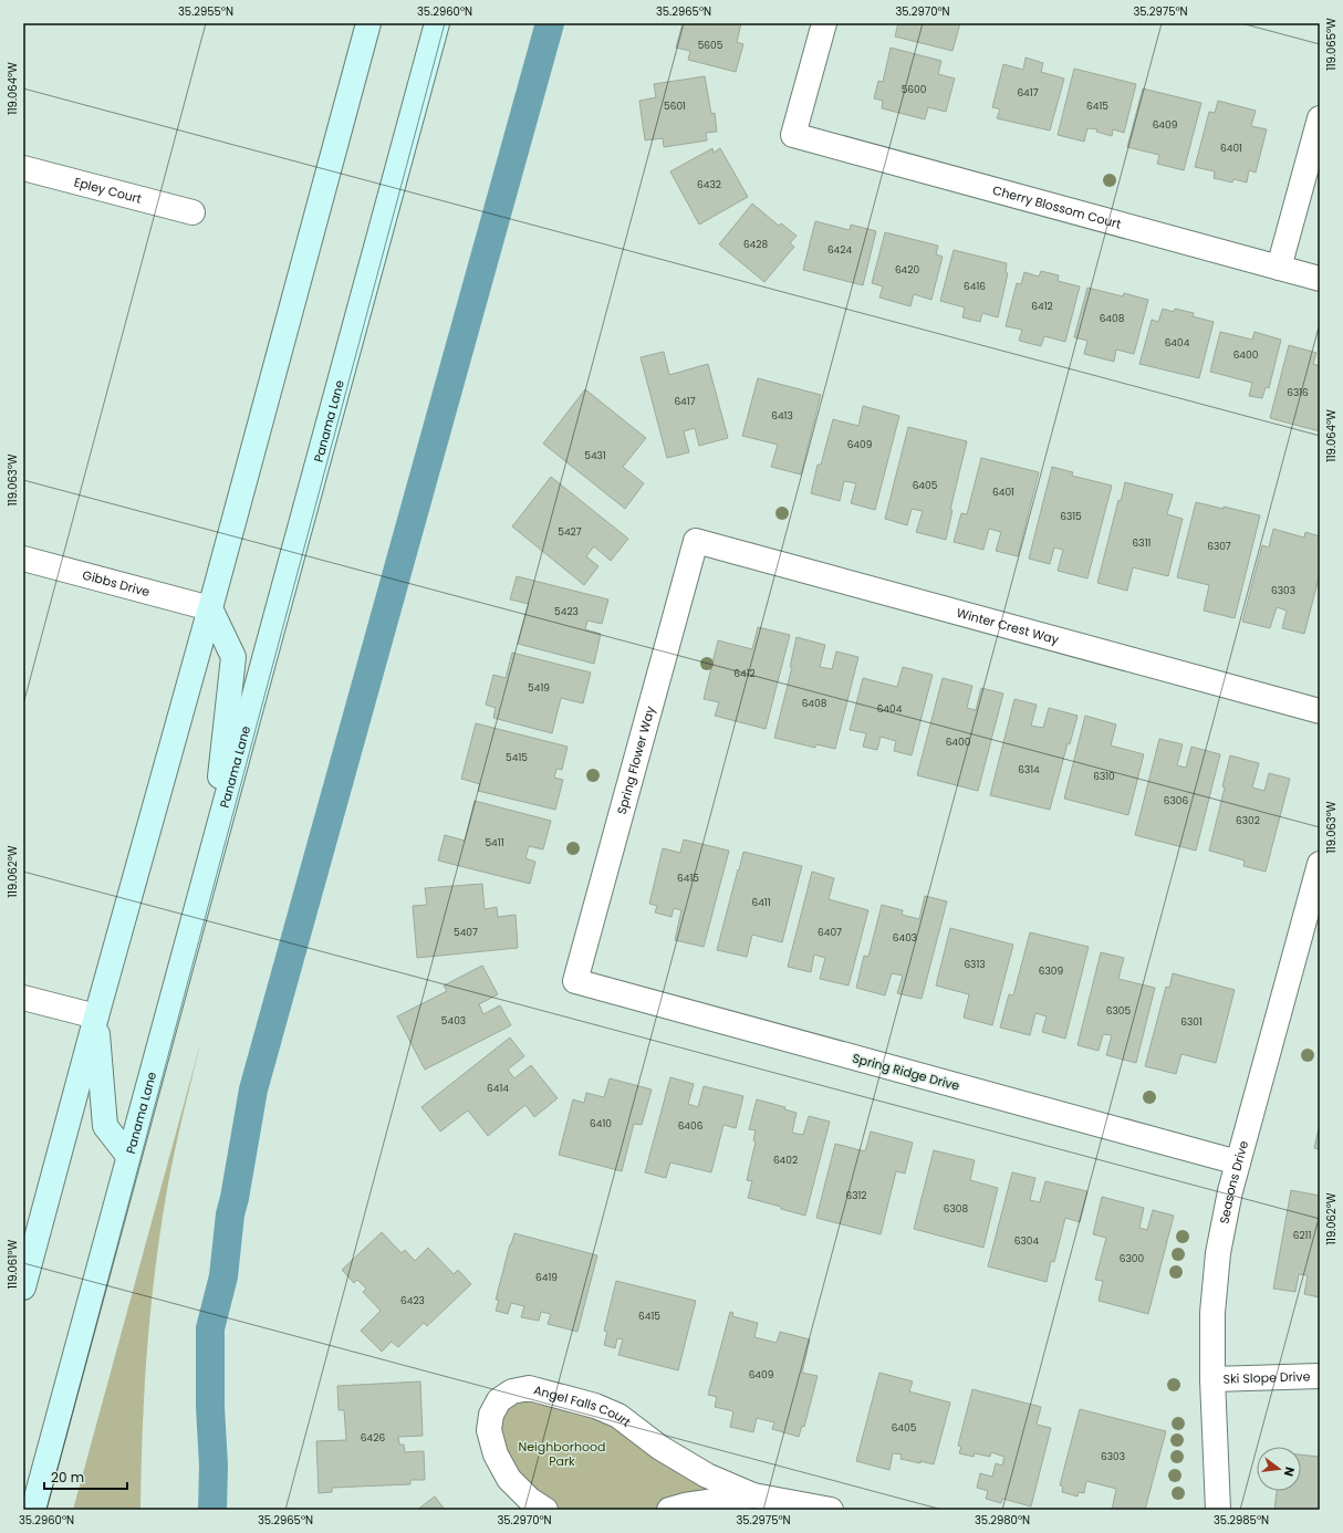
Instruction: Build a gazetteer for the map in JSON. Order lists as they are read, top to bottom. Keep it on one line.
{"streets":{"main road":["Panama Lane"],"street":["Epley Court","Cherry Blossom Court","Gibbs Drive","Winter Crest Way","Spring Flower Way","Spring Ridge Drive","Seasons Drive","Ski Slope Drive","Angel Falls Court"]},"crossings":[["Winter Crest Way","Spring Flower Way"],["Spring Flower Way","Spring Ridge Drive"],["Spring Ridge Drive","Seasons Drive"],["Seasons Drive","Ski Slope Drive"]],"parks":["Neighborhood Park"],"house_numbers":["5605","5600","6417","5601","6415","6409","6401","6432","6428","6424","6420","6416","6412","6408","6404","6400","6316","6417","6413","6409","5431","6405","6401","6315","5427","6311","6307","6303","5423","6412","5419","6408","6404","6400","5415","6314","6310","6306","6302","5411","6415","6411","5407","6407","6403","6313","6309","6305","5403","6301","6414","6410","6406","6402","6312","6308","6211","6304","6300","6419","6423","6415","6409","6405","6426","6303"],"scale_bar":"20 m","north":"right","coordinates":["35.2955°N","35.2960°N","35.2965°N","35.2970°N","35.2975°N","119.065°W","119.064°W","119.063°W","119.062°W","119.061°W","35.2980°N","35.2985°N"]}
